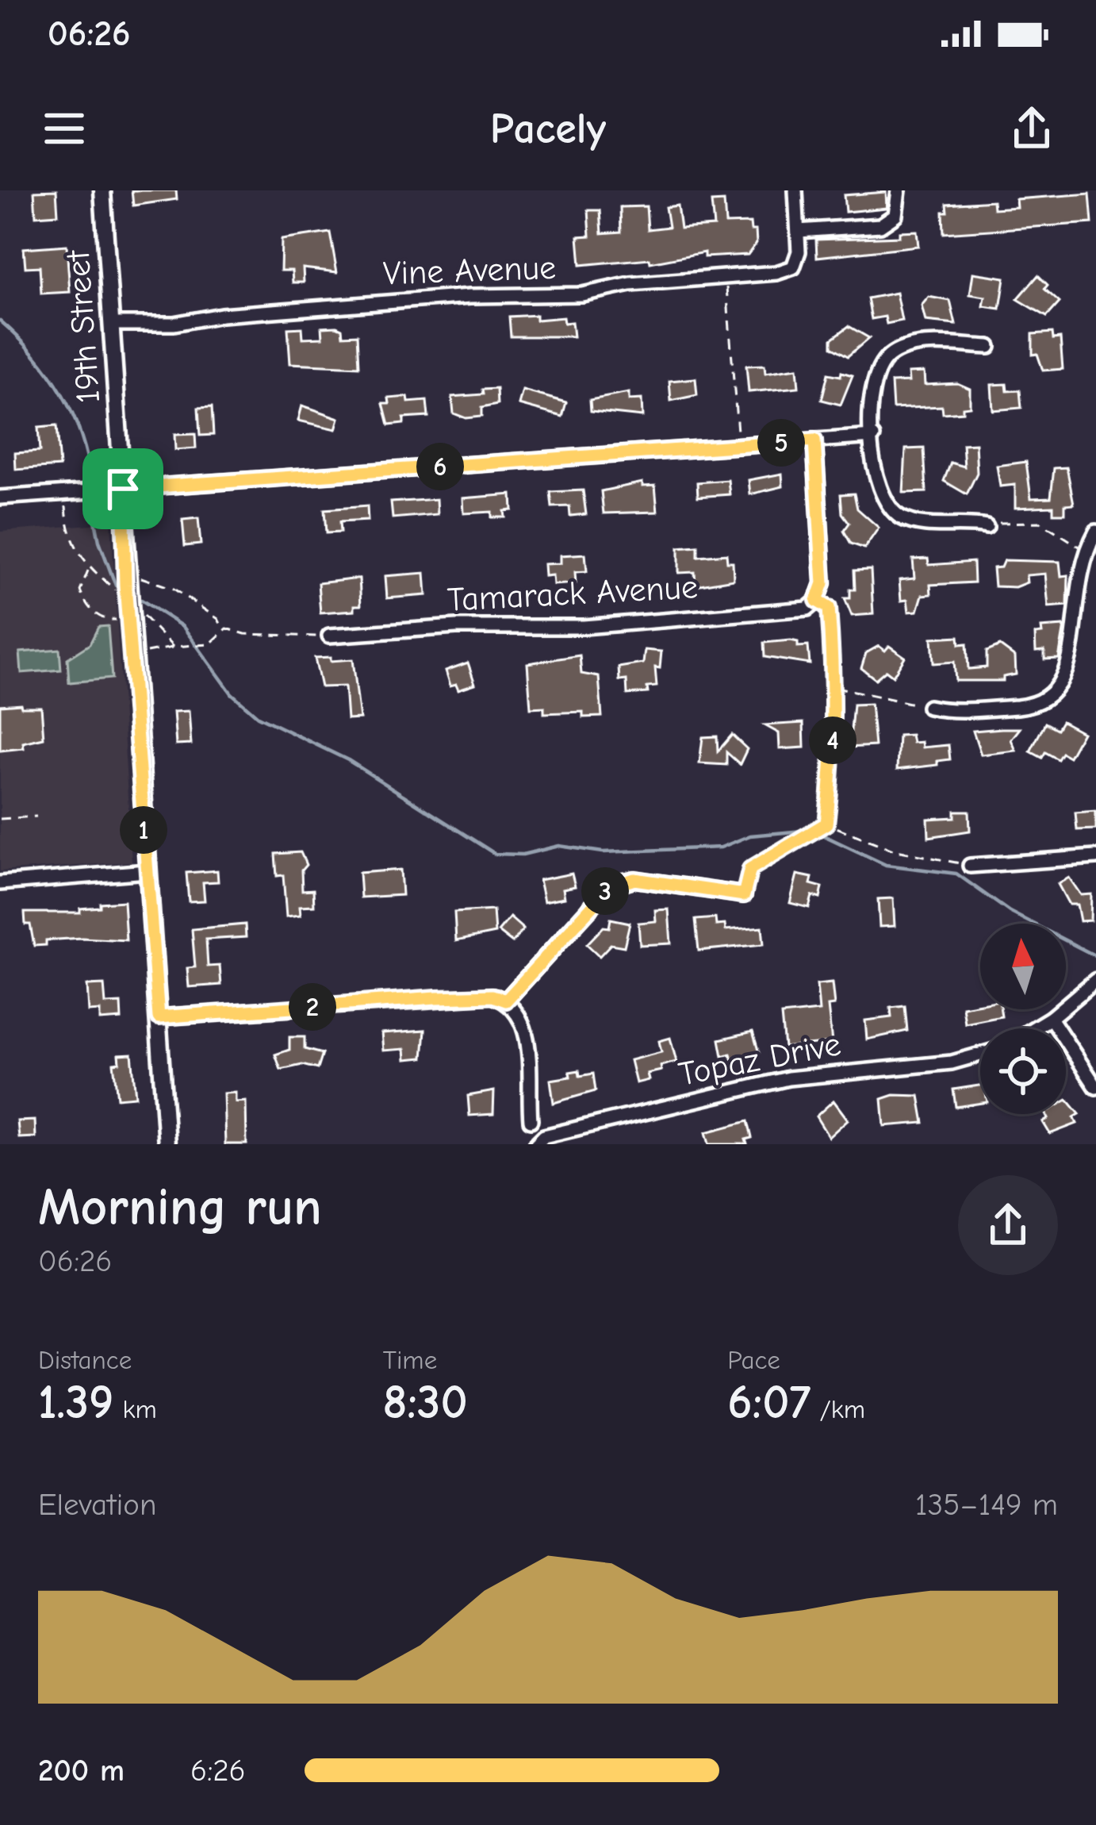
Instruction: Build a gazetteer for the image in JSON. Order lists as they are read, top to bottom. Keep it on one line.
{"streets":{"street":["Vine Avenue","19th Street","Tamarack Avenue","Topaz Drive"]},"crossings":[["Vine Avenue","19th Street"]],"north":"top","page":{"status":"06:26","header":"Pacely","pins":["5","6","4","1","3","2"],"heading":["Morning run","06:26"],"stats":[["Distance","1.39 km"],["Time","8:30"],["Pace","6:07 /km"]],"chart":["Elevation","135–149 m"],"list":[{"name":"200 m","note":"6:26"}]}}
